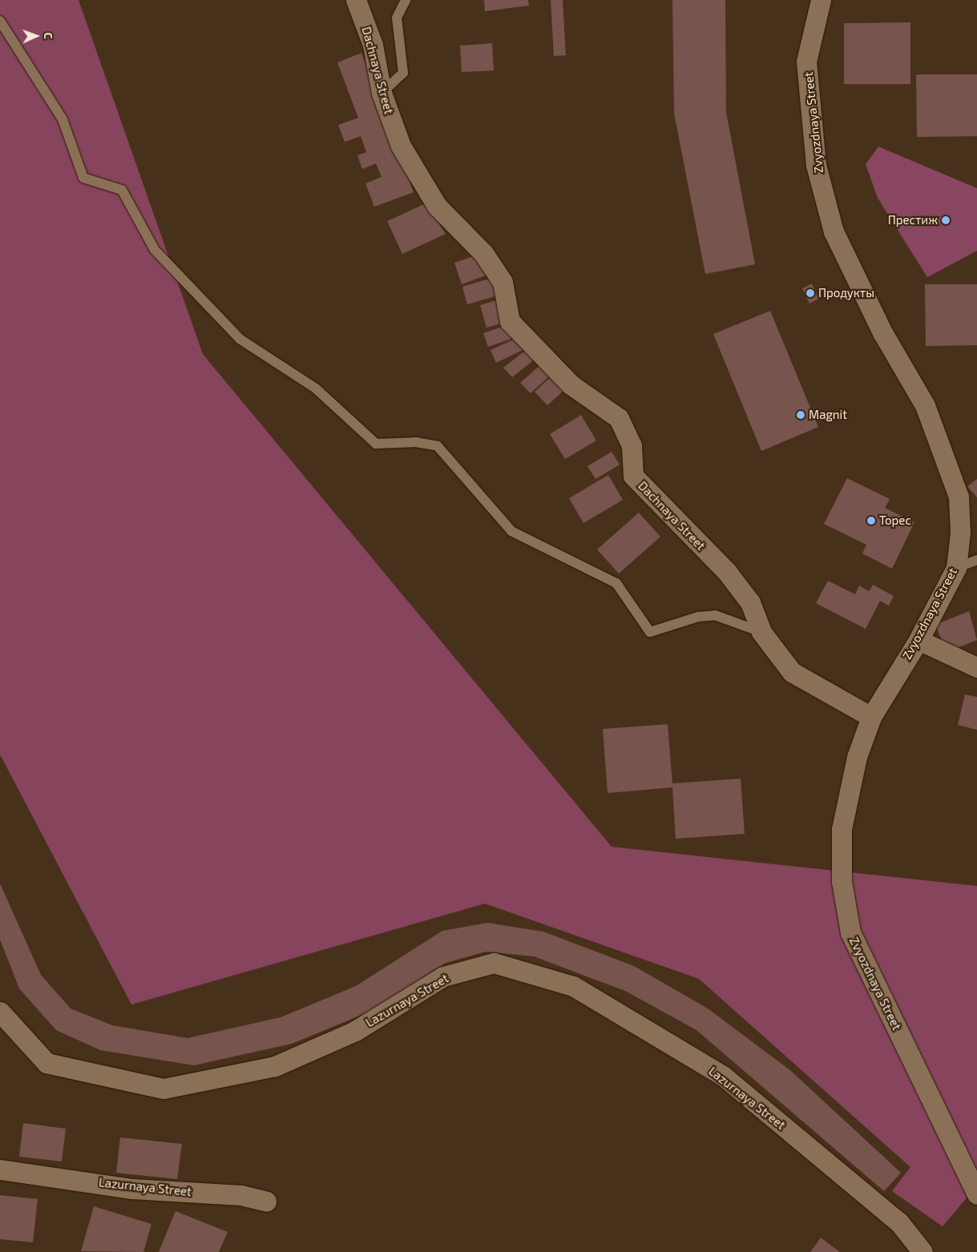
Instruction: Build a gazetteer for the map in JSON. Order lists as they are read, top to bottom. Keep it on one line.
{"streets":{"street":["Dachnaya Street","Zvyozdnaya Street","Lazurnaya Street"]},"crossings":[["Dachnaya Street","Zvyozdnaya Street"]],"places":["Престиж","Продукты","Magnit","Торес"],"north":"right"}
